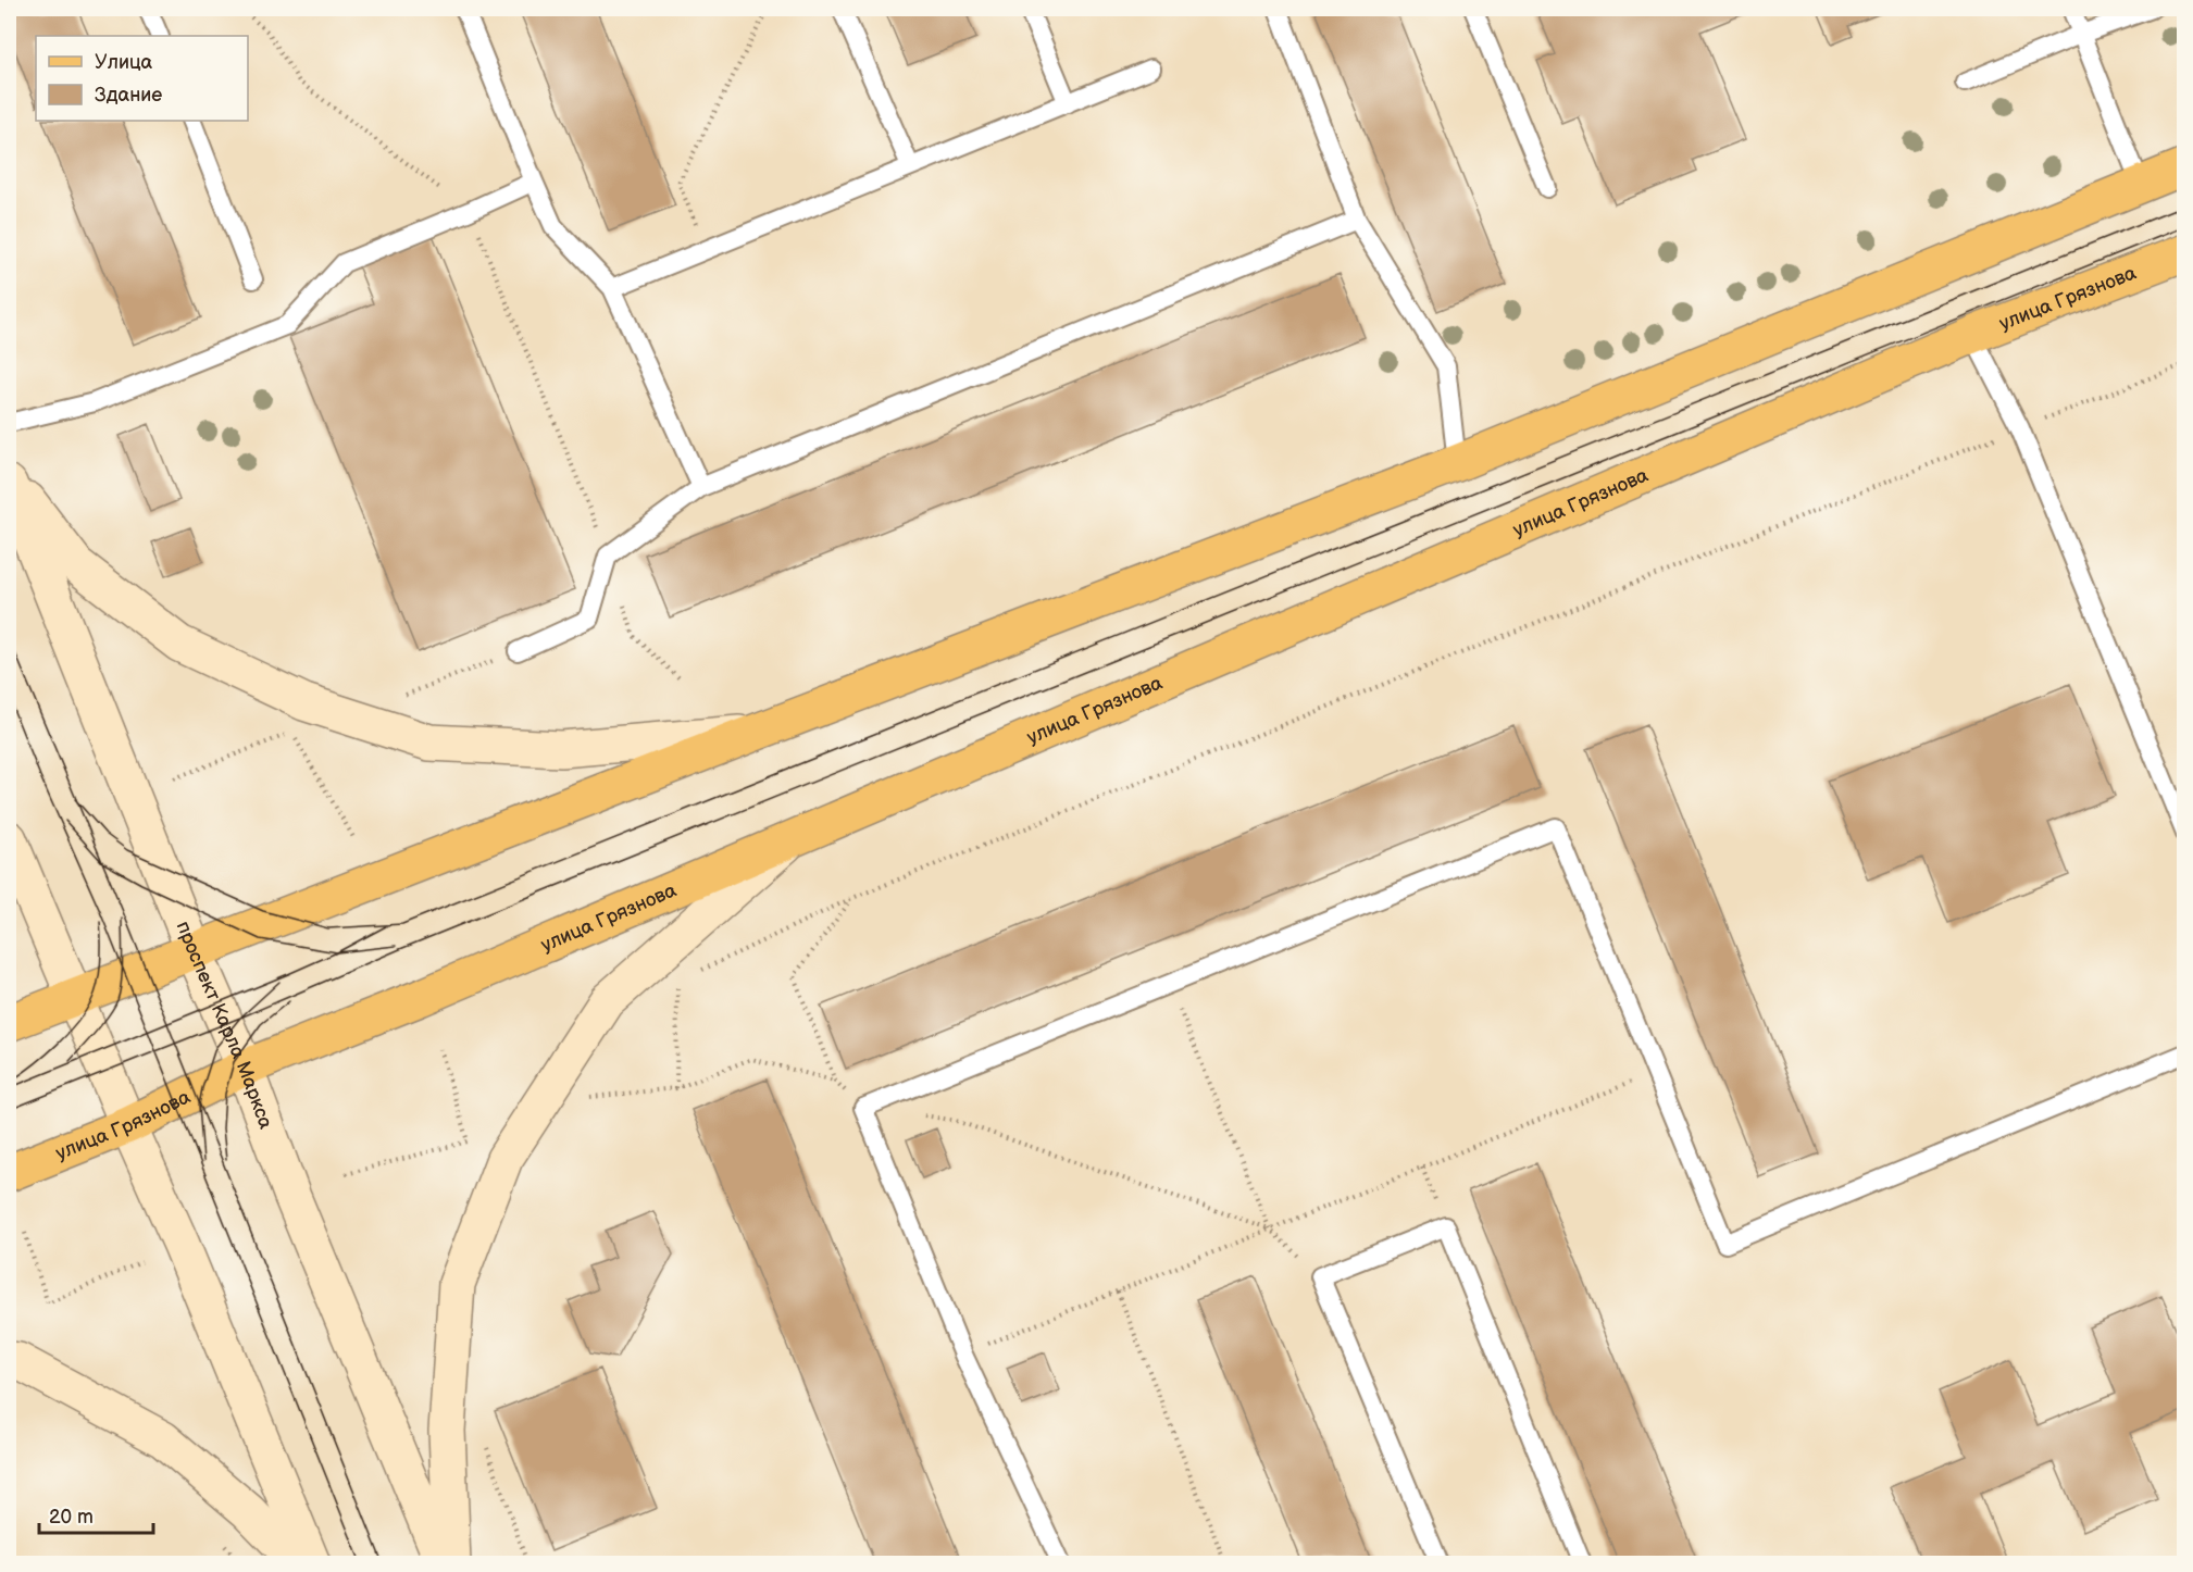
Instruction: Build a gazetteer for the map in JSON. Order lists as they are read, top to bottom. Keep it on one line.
{"streets":{"main road":["улица Грязнова","проспект Карла Маркса"]},"crossings":[["улица Грязнова","проспект Карла Маркса"]],"legend":["Улица","Здание"],"scale_bar":"20 m"}
